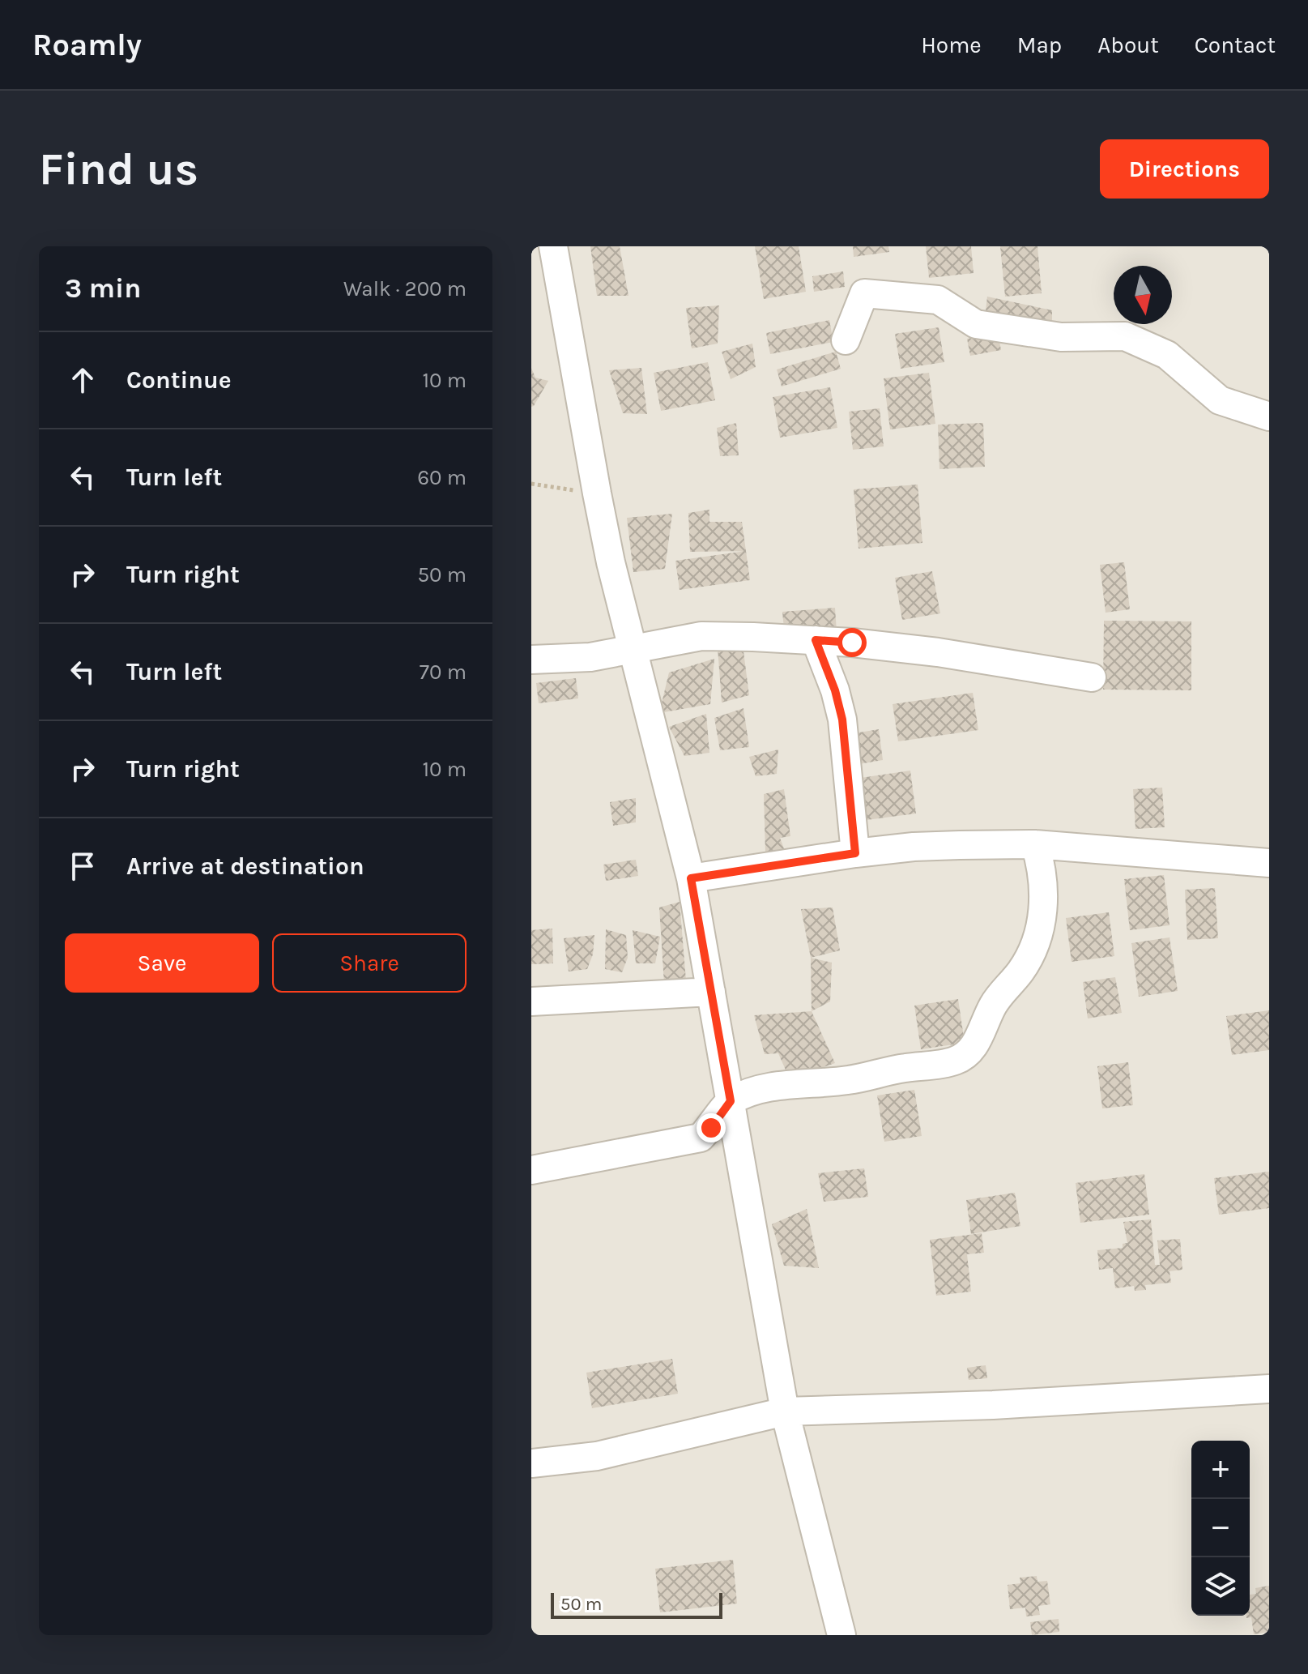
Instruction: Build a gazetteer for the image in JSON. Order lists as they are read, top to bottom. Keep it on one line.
{"scale_bar":"50 m","north":"bottom","page":{"header":"Roamly","nav":["Home","Map","About","Contact"],"buttons":["Directions",["Save","Share"]],"title":"Find us","heading":["3 min","Walk · 200 m"],"list":[["Continue","10 m"],["Turn left","60 m"],["Turn right","50 m"],["Turn left","70 m"],["Turn right","10 m"],"Arrive at destination"],"map_buttons":["+","−"],"scale":"50 m"}}
